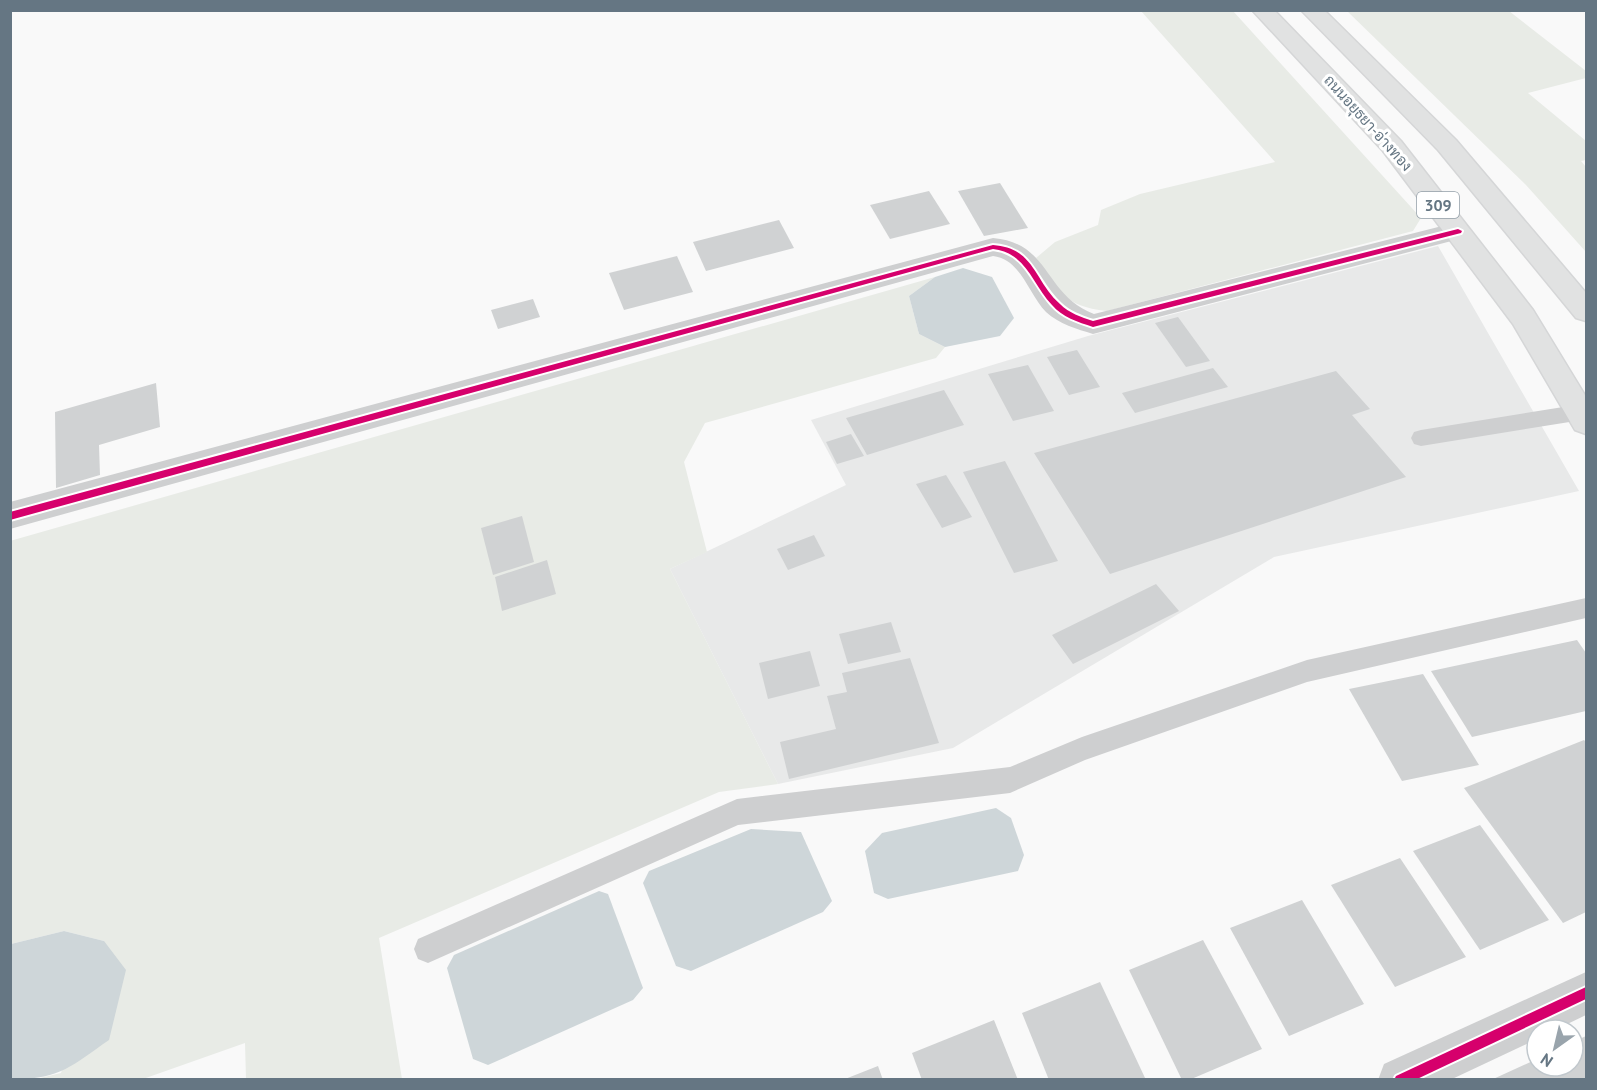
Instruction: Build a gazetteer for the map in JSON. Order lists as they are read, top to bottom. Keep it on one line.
{"streets":{"main road":["ถนนอยุธยา-อ่างทอง","309"]},"north":"bottom left"}
